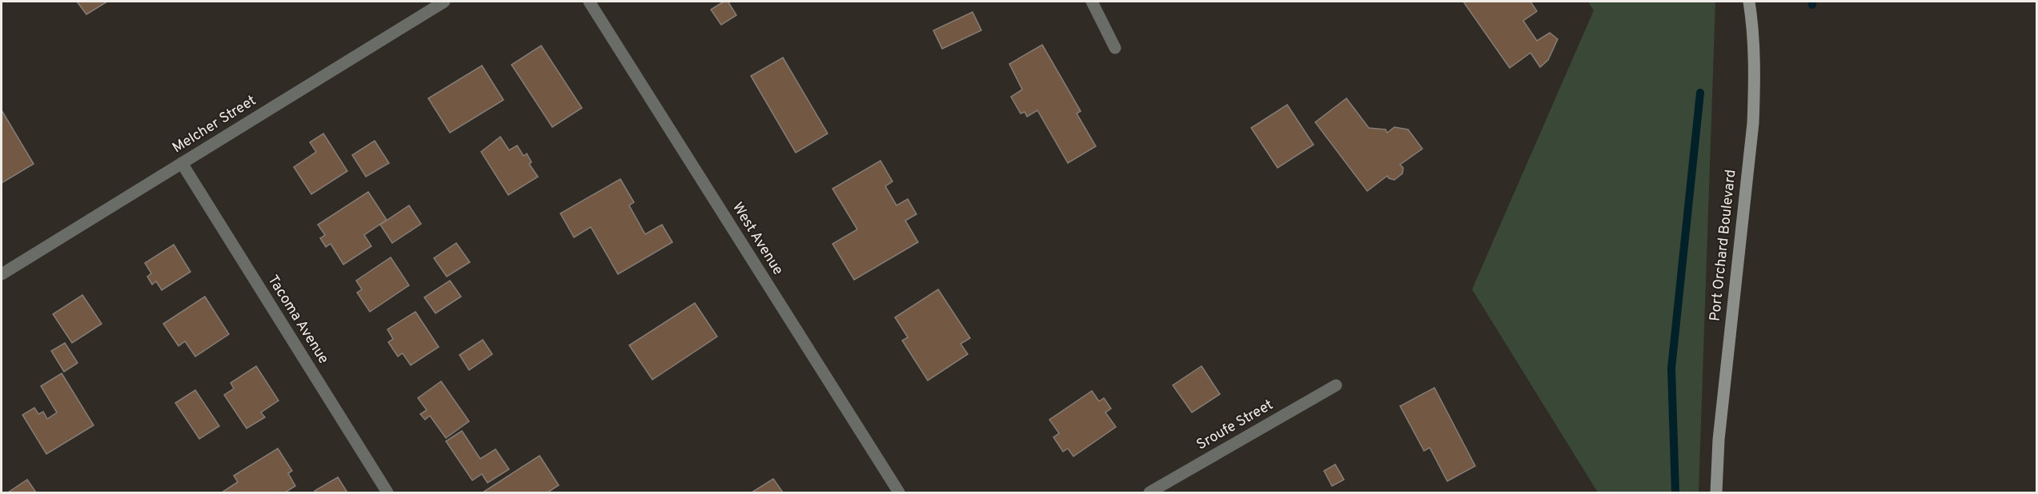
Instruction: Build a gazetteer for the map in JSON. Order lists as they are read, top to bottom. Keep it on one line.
{"streets":{"main road":["Port Orchard Boulevard"],"street":["Melcher Street","West Avenue","Tacoma Avenue","Sroufe Street"]},"crossings":[["Melcher Street","Tacoma Avenue"]]}
